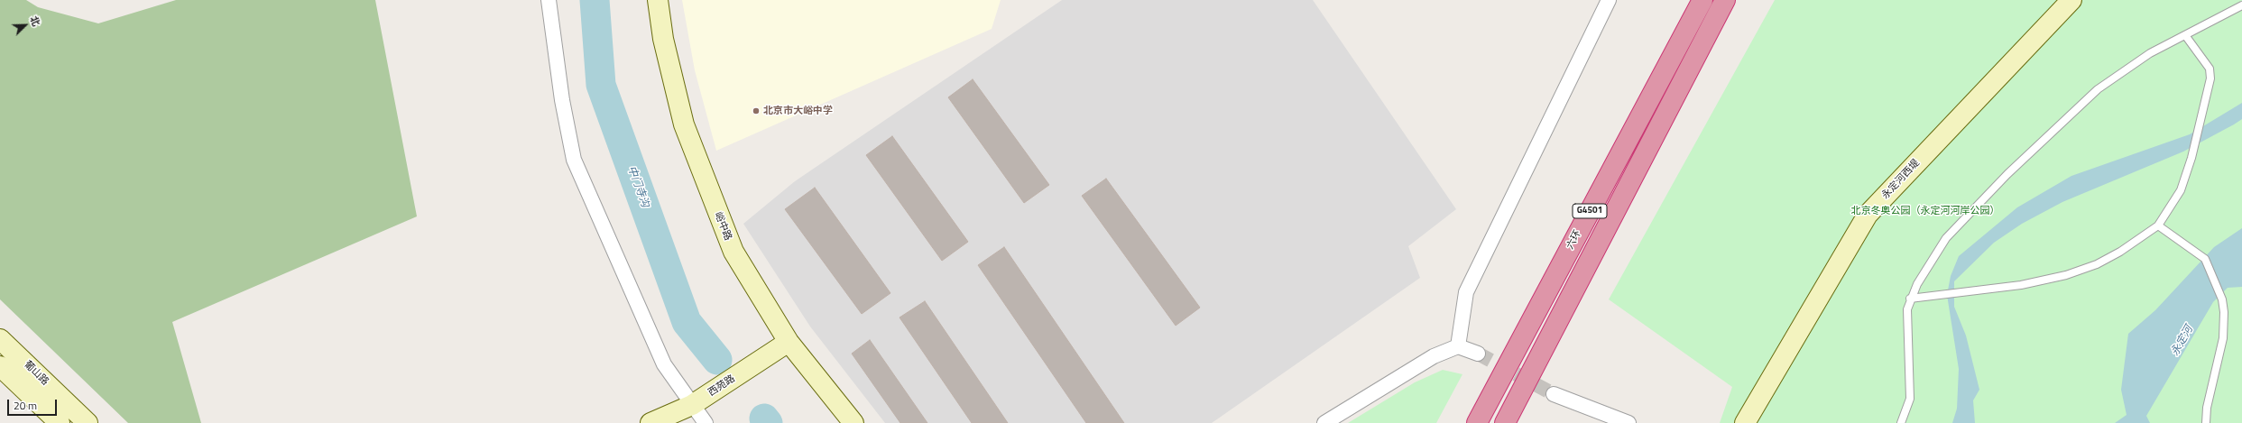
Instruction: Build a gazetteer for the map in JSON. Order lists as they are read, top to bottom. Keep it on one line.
{"streets":{"highway":["G4501","六环"],"main road":["永定河西堤","峪中路","葡山路","西苑路"]},"crossings":[["峪中路","西苑路"]],"water":["中门寺沟","永定河"],"parks":["北京冬奥公园（永定河河岸公园）"],"places":["北京市大峪中学"],"scale_bar":"20 m","north":"top right"}
